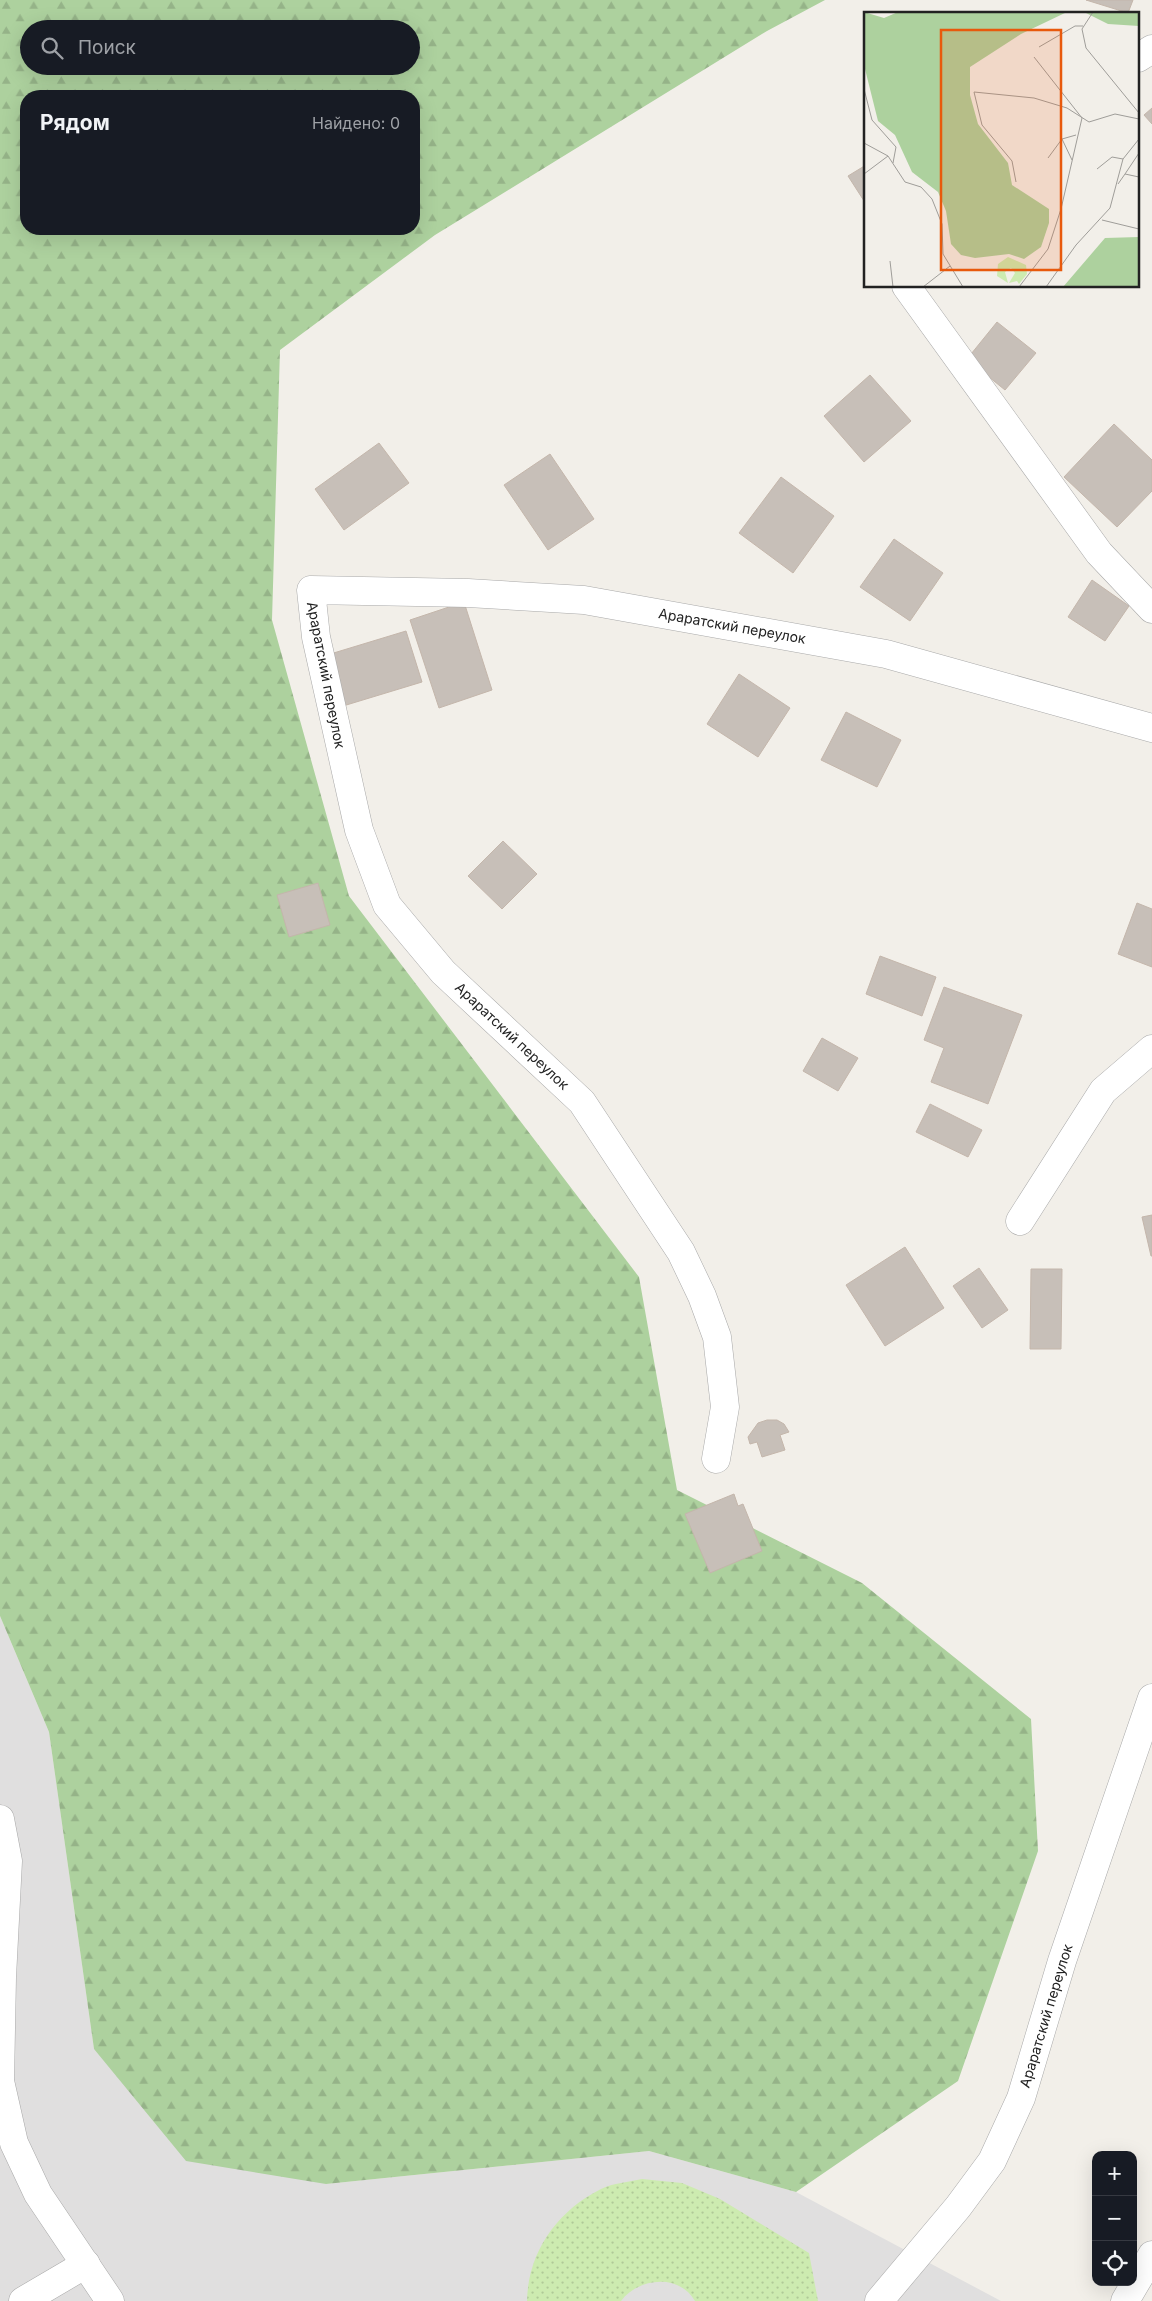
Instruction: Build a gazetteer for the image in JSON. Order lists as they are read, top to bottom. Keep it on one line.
{"streets":{"street":["Араратский переулок"]},"page":{"search":"Поиск","heading":["Рядом","Найдено: 0"],"map_buttons":["+","−"]}}
